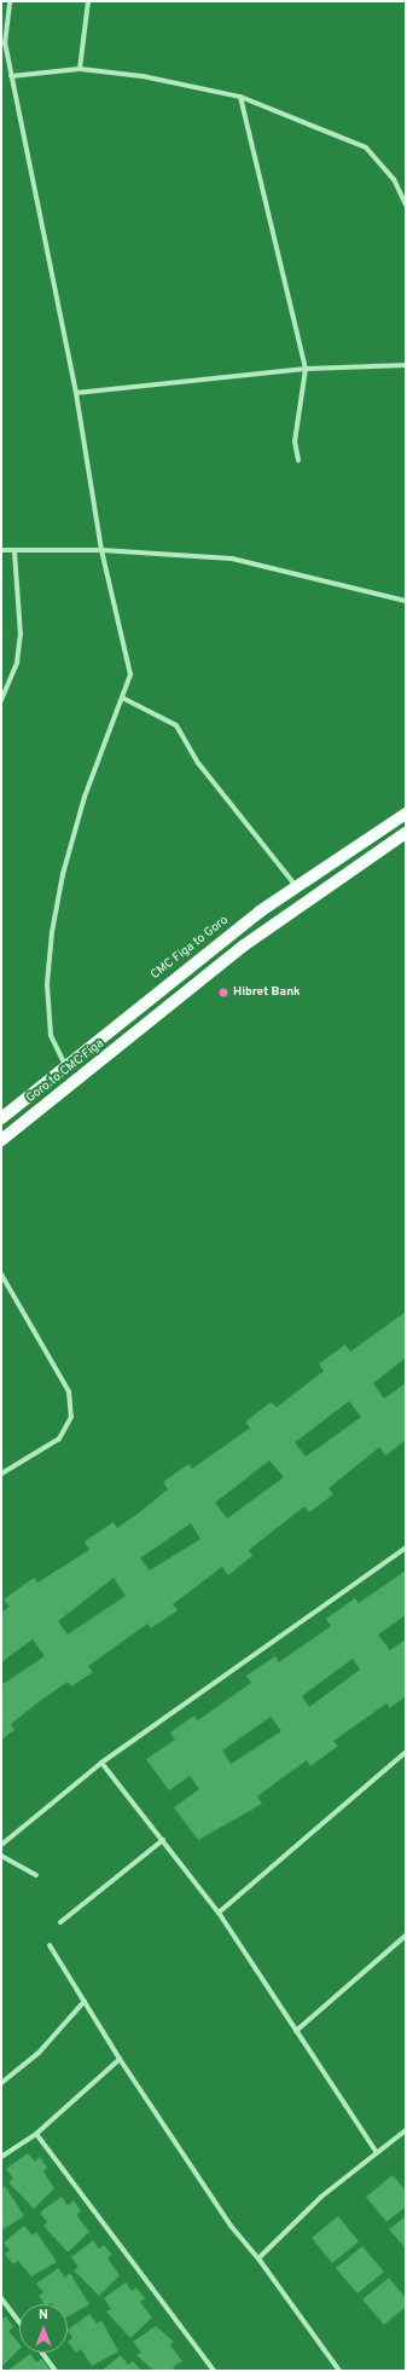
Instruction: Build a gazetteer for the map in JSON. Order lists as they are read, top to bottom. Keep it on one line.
{"streets":{"main road":["CMC Figa to Goro","Goro to CMC Figa"]},"places":["Hibret Bank"],"north":"top"}
